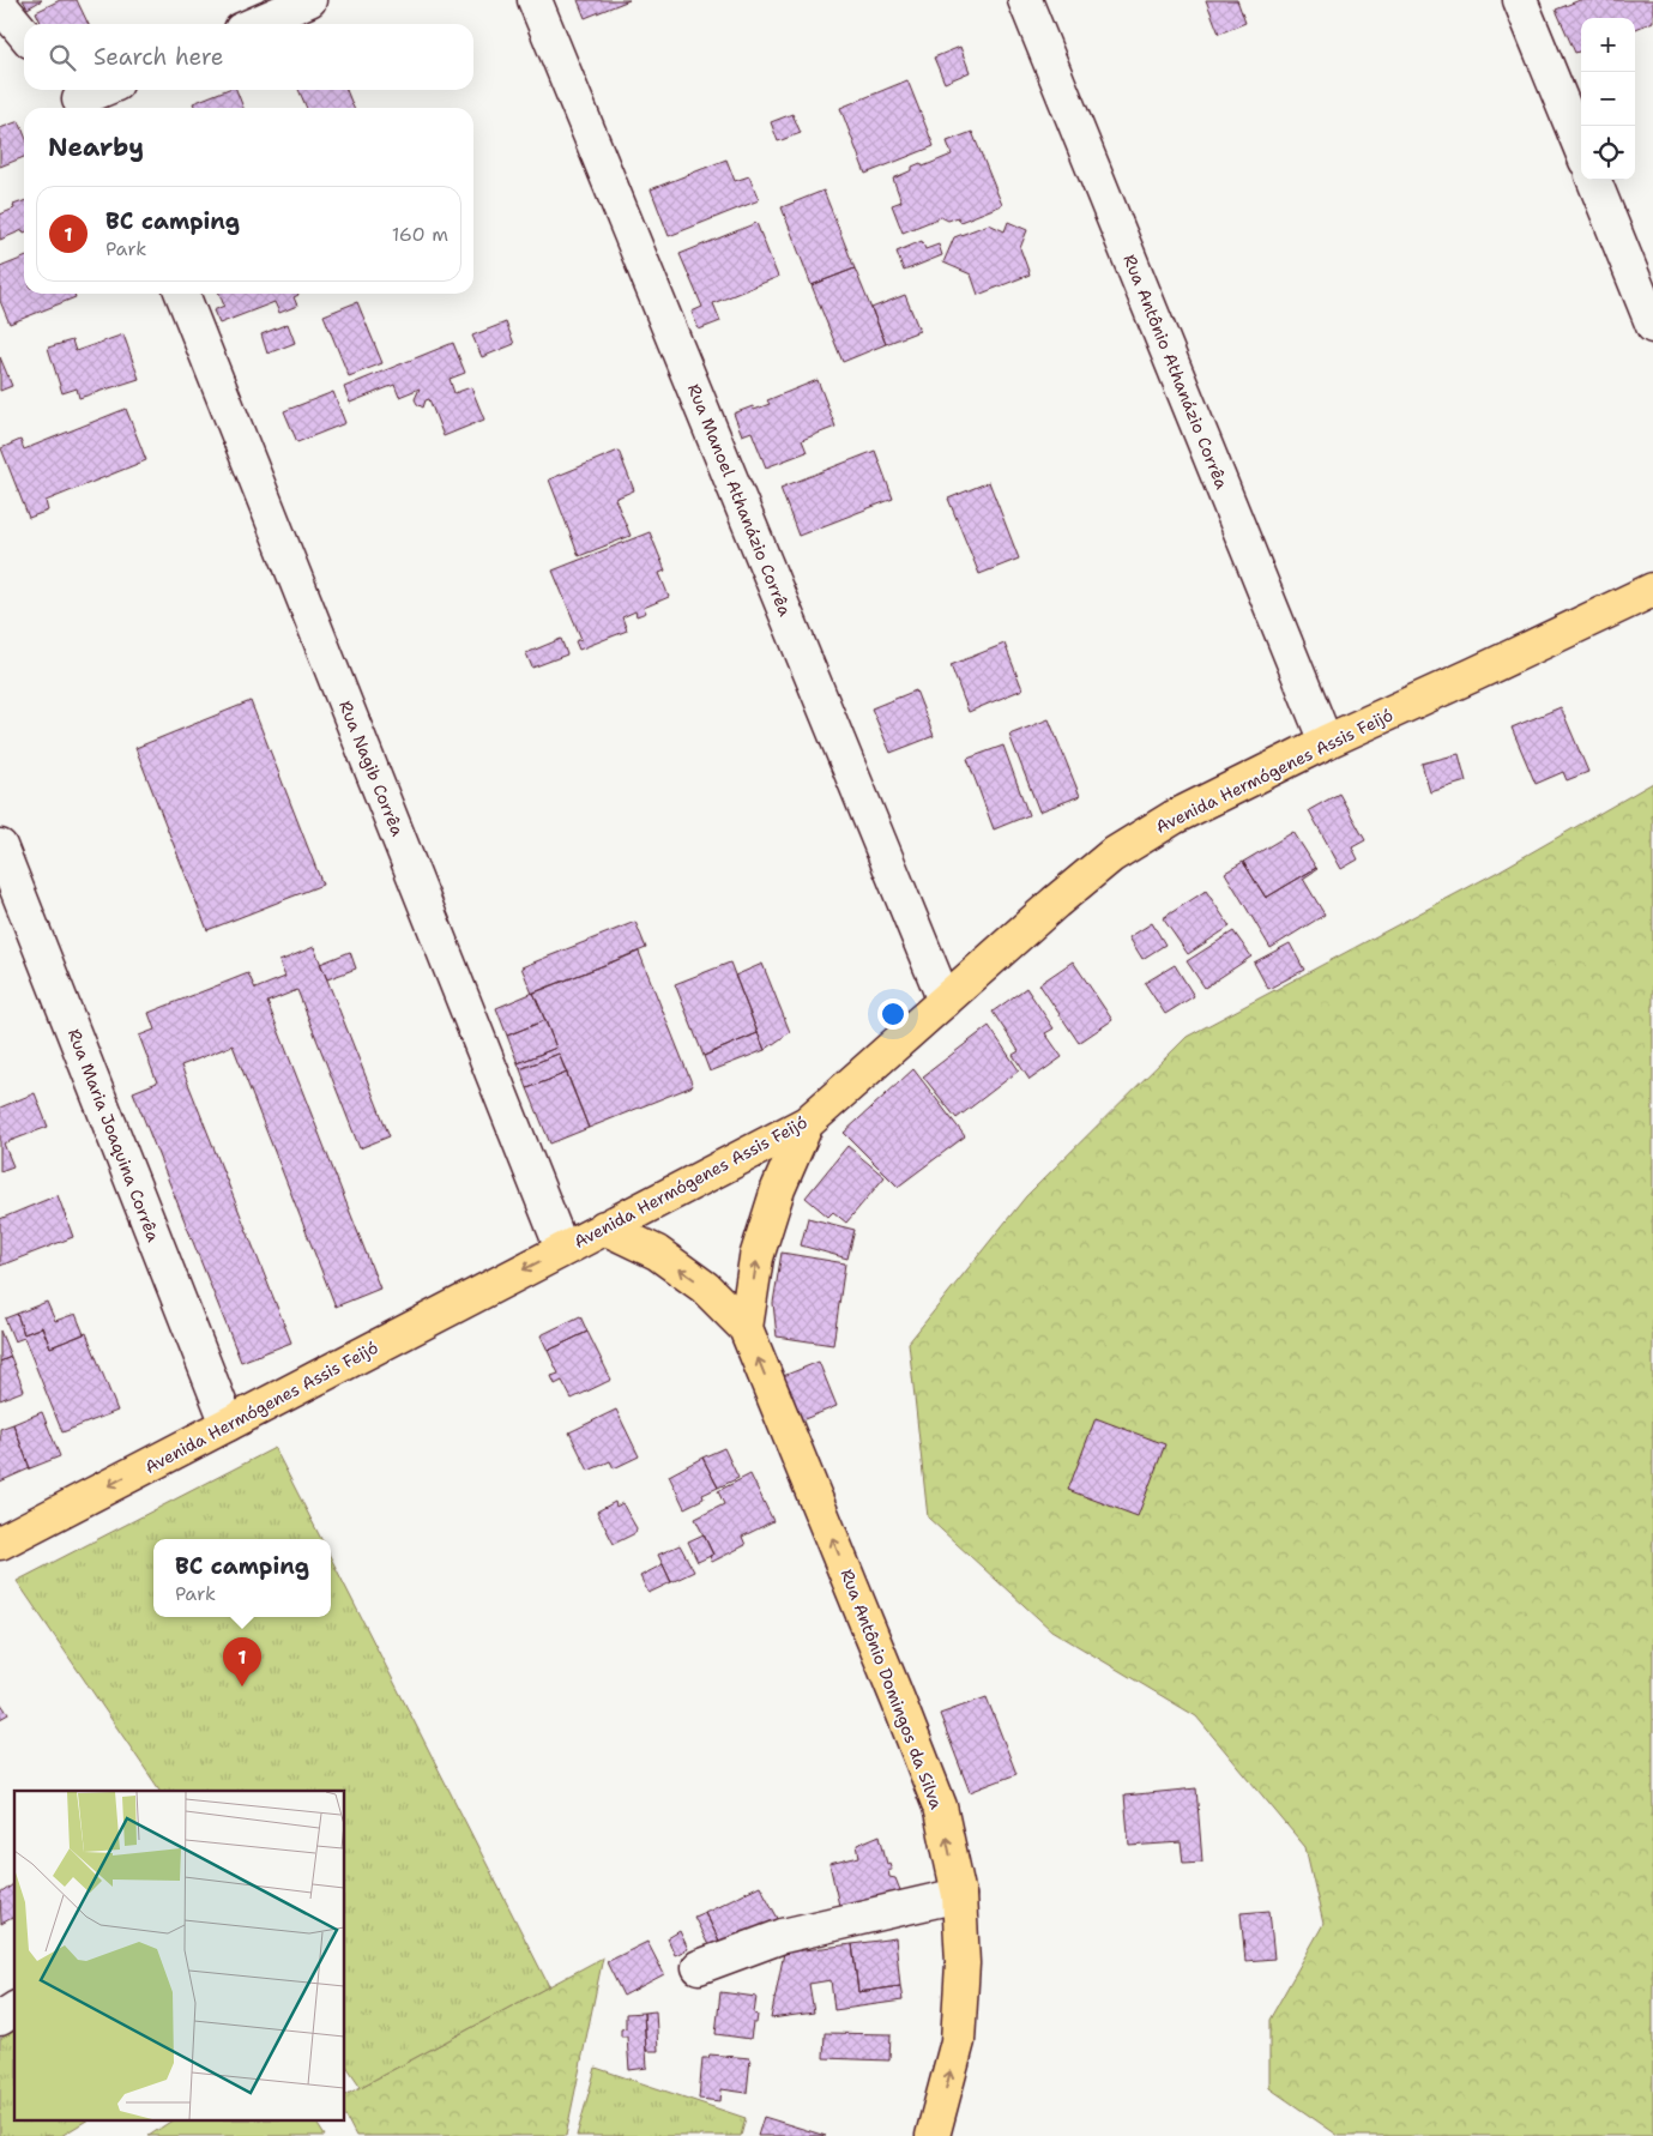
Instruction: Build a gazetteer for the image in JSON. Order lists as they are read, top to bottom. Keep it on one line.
{"streets":{"main road":["Avenida Hermógenes Assis Feijó","Rua Antônio Domingos da Silva"],"street":["Rua Antônio Athanázio Corrêa","Rua Manoel Athanázio Corrêa","Rua Nagib Corrêa","Rua Maria Joaquina Corrêa"]},"crossings":[["Rua Antônio Athanázio Corrêa","Avenida Hermógenes Assis Feijó"],["Rua Manoel Athanázio Corrêa","Avenida Hermógenes Assis Feijó"],["Rua Nagib Corrêa","Avenida Hermógenes Assis Feijó"],["Avenida Hermógenes Assis Feijó","Rua Maria Joaquina Corrêa"],["Avenida Hermógenes Assis Feijó","Rua Antônio Domingos da Silva"]],"one_way":["Rua Antônio Domingos da Silva"],"page":{"map_buttons":["+","−"],"search":"Search here","heading":"Nearby","list":[{"mark":"1","name":"BC camping","note":"Park","value":"160 m"}],"popup":["BC camping","Park"],"pins":"1"}}
